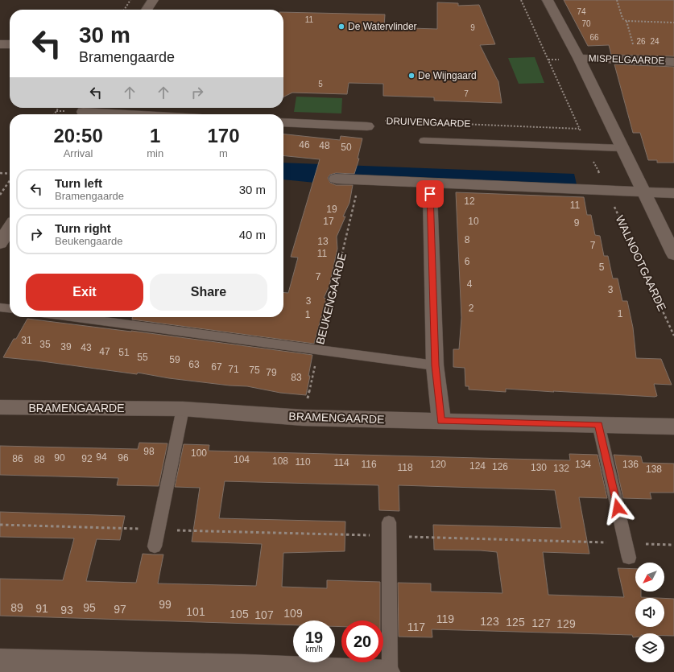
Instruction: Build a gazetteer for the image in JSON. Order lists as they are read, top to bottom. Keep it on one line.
{"streets":{"street":["MISPELGAARDE","BRAMENGAARDE"],"path":["DRUIVENGAARDE","WALNOOTGAARDE","BEUKENGAARDE"]},"crossings":[["BEUKENGAARDE","BRAMENGAARDE"]],"places":["De Watervlinder","De Wijngaard"],"house_numbers":["74","11","70","9","66","26","24","5","7","46","48","50","12","11","19","17","10","9","8","13","7","11","6","5","7","4","3","3","2","1","1","31","35","39","43","47","51","55","59","63","67","71","75","79","83","98","100","94","90","96","86","92","88","104","108","110","114","116","120","134","136","124","126","118","130","132","138","99","89","95","91","97","93","101","109","105","107","119","123","125","127","129","117"],"north":"bottom left","page":{"turn":["30 m","Bramengaarde"],"eta":["20:50","Arrival","1","min","170","m"],"list":[{"name":"Turn left","note":"Bramengaarde","value":"30 m"},{"name":"Turn right","note":"Beukengaarde","value":"40 m"}],"buttons":["Exit","Share"],"speed":"19 km/h","limit":"20"}}
